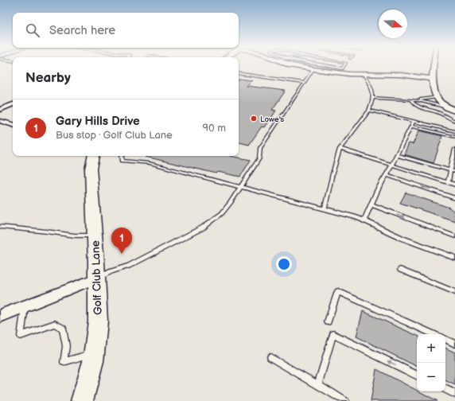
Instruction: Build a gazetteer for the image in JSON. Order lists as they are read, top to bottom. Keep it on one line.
{"streets":{"street":["Golf Club Lane"]},"places":["Lowe's"],"north":"right","page":{"search":"Search here","heading":"Nearby","list":[{"mark":"1","name":"Gary Hills Drive","note":"Bus stop · Golf Club Lane","value":"90 m"}],"pins":"1","map_buttons":["+","−"]}}
